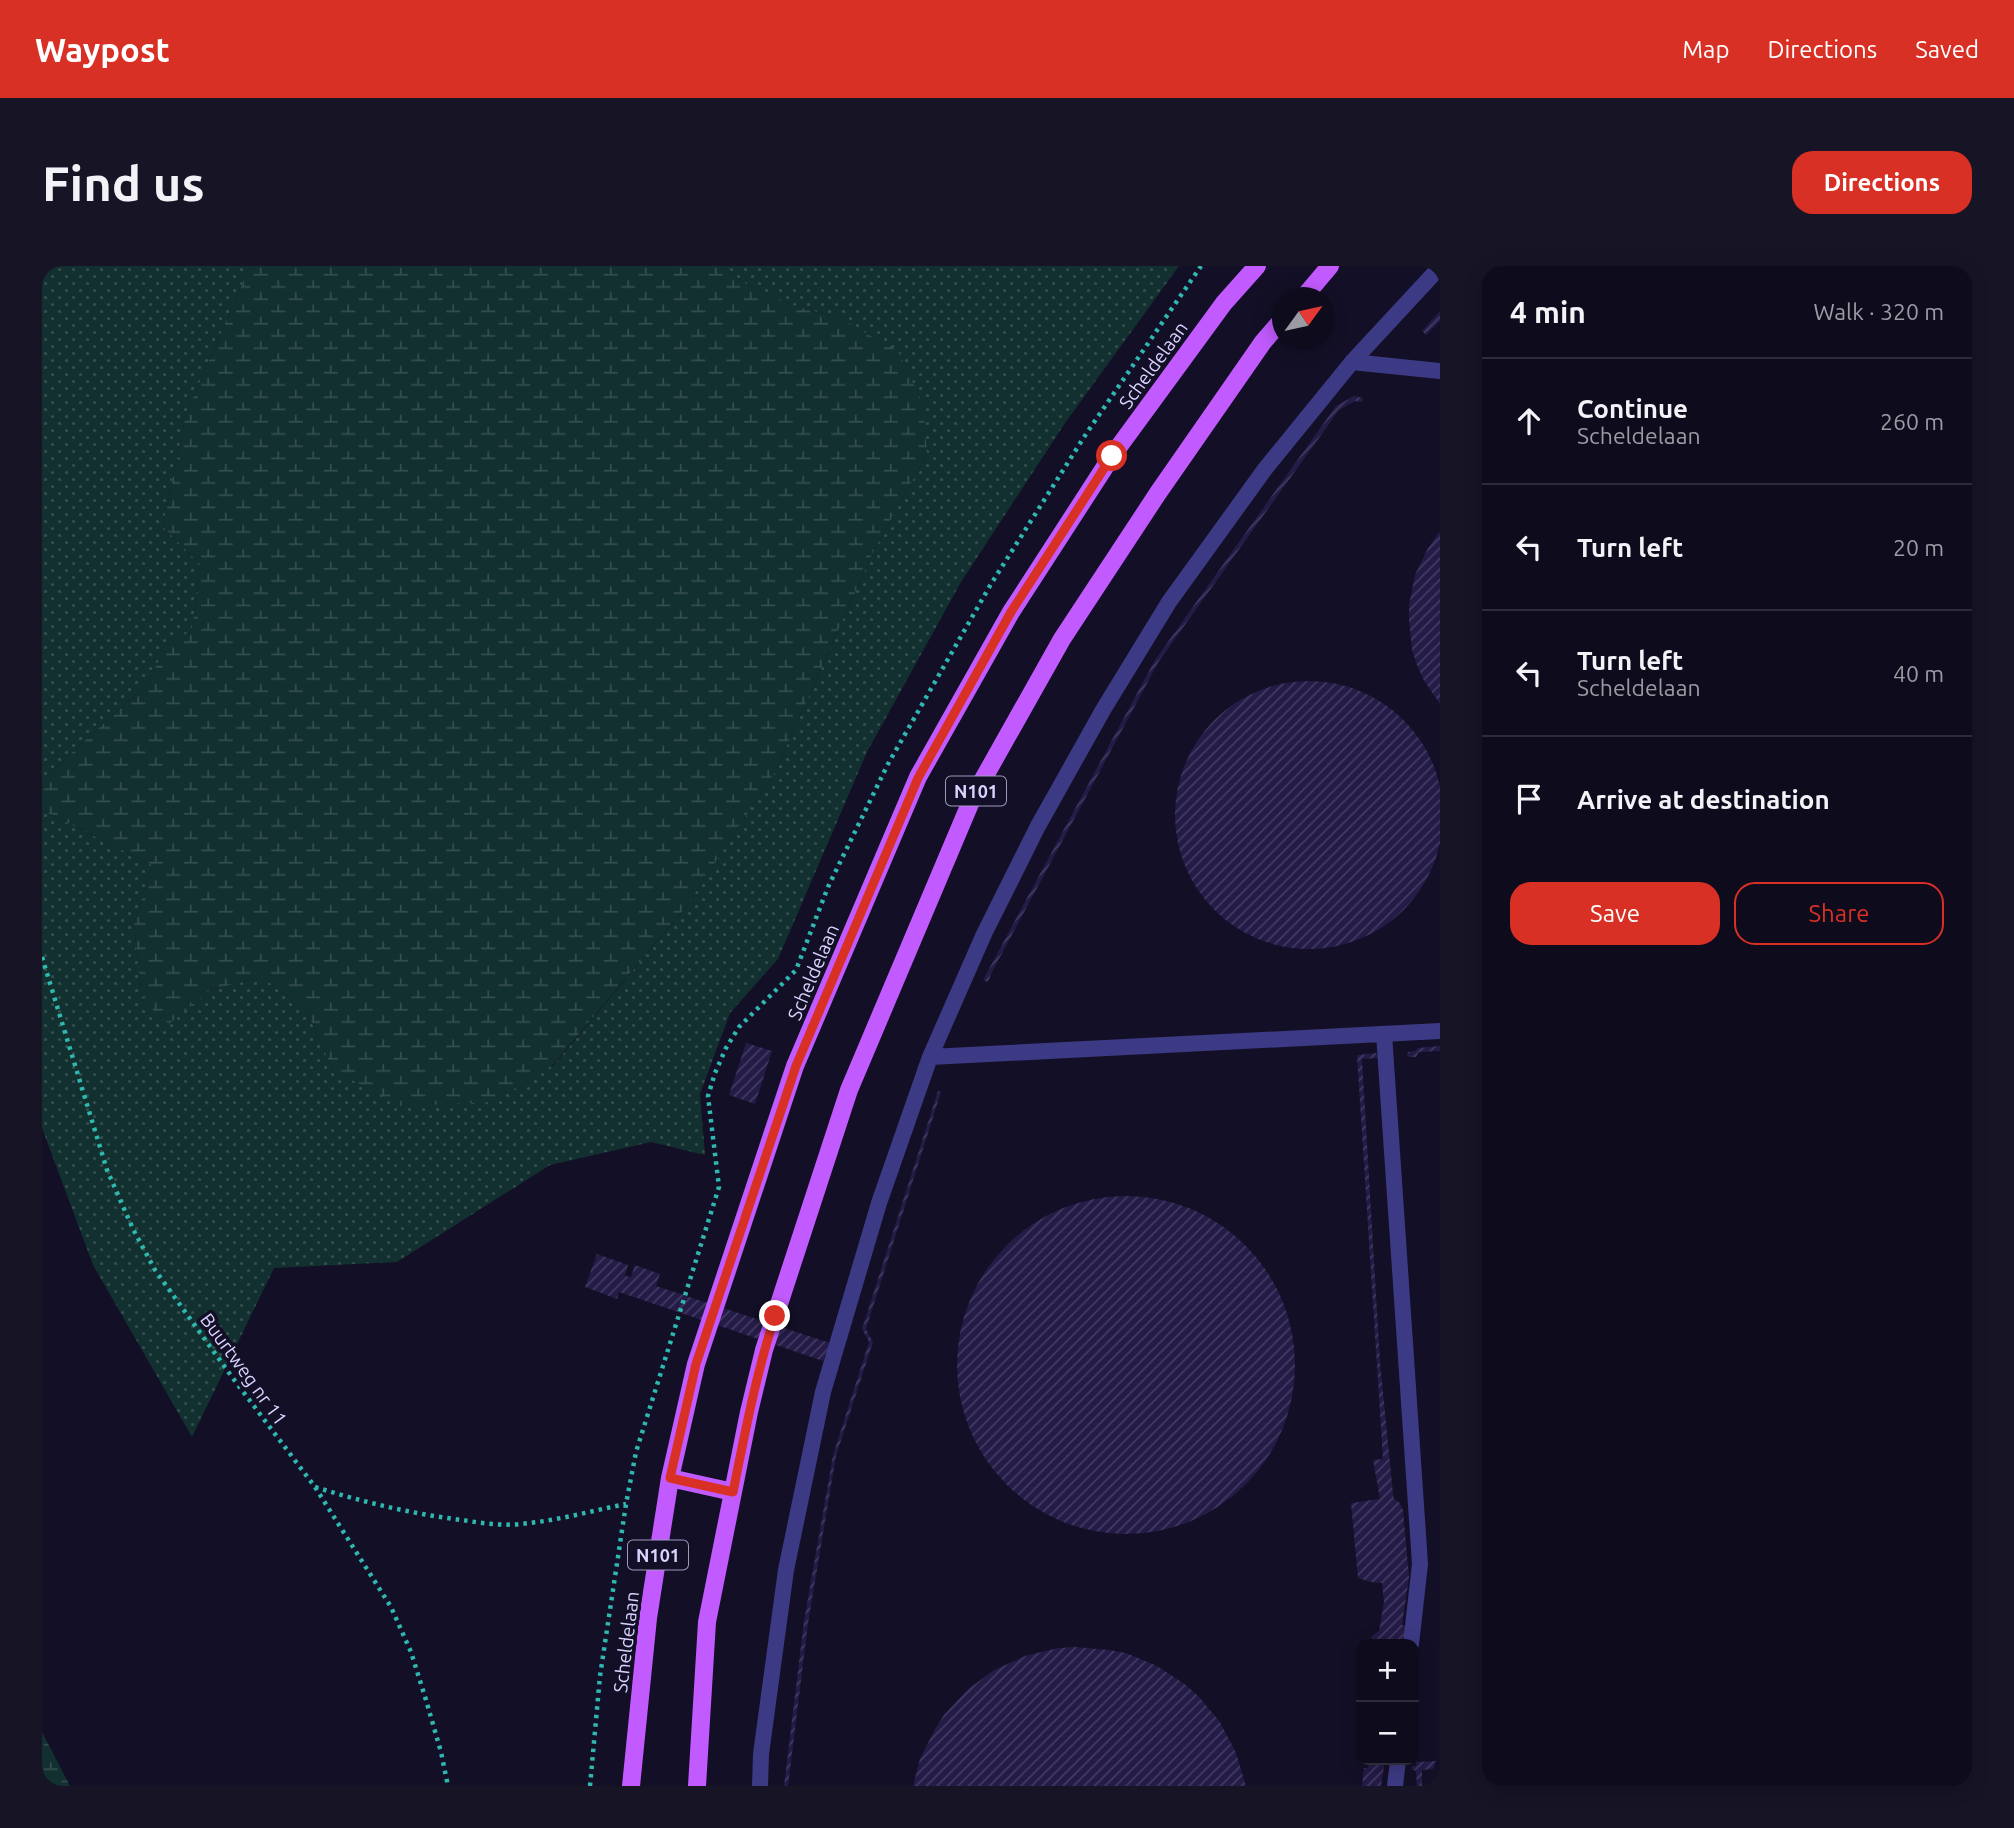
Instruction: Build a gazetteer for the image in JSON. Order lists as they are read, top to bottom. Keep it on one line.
{"streets":{"main road":["Scheldelaan","N101"],"path":["Buurtweg nr 11"]},"north":"top right","page":{"header":"Waypost","nav":["Map","Directions","Saved"],"buttons":["Directions",["Save","Share"]],"title":"Find us","heading":["4 min","Walk · 320 m"],"list":[["Continue","Scheldelaan","260 m"],["Turn left","20 m"],["Turn left","Scheldelaan","40 m"],"Arrive at destination"],"map_buttons":["+","−"]}}
